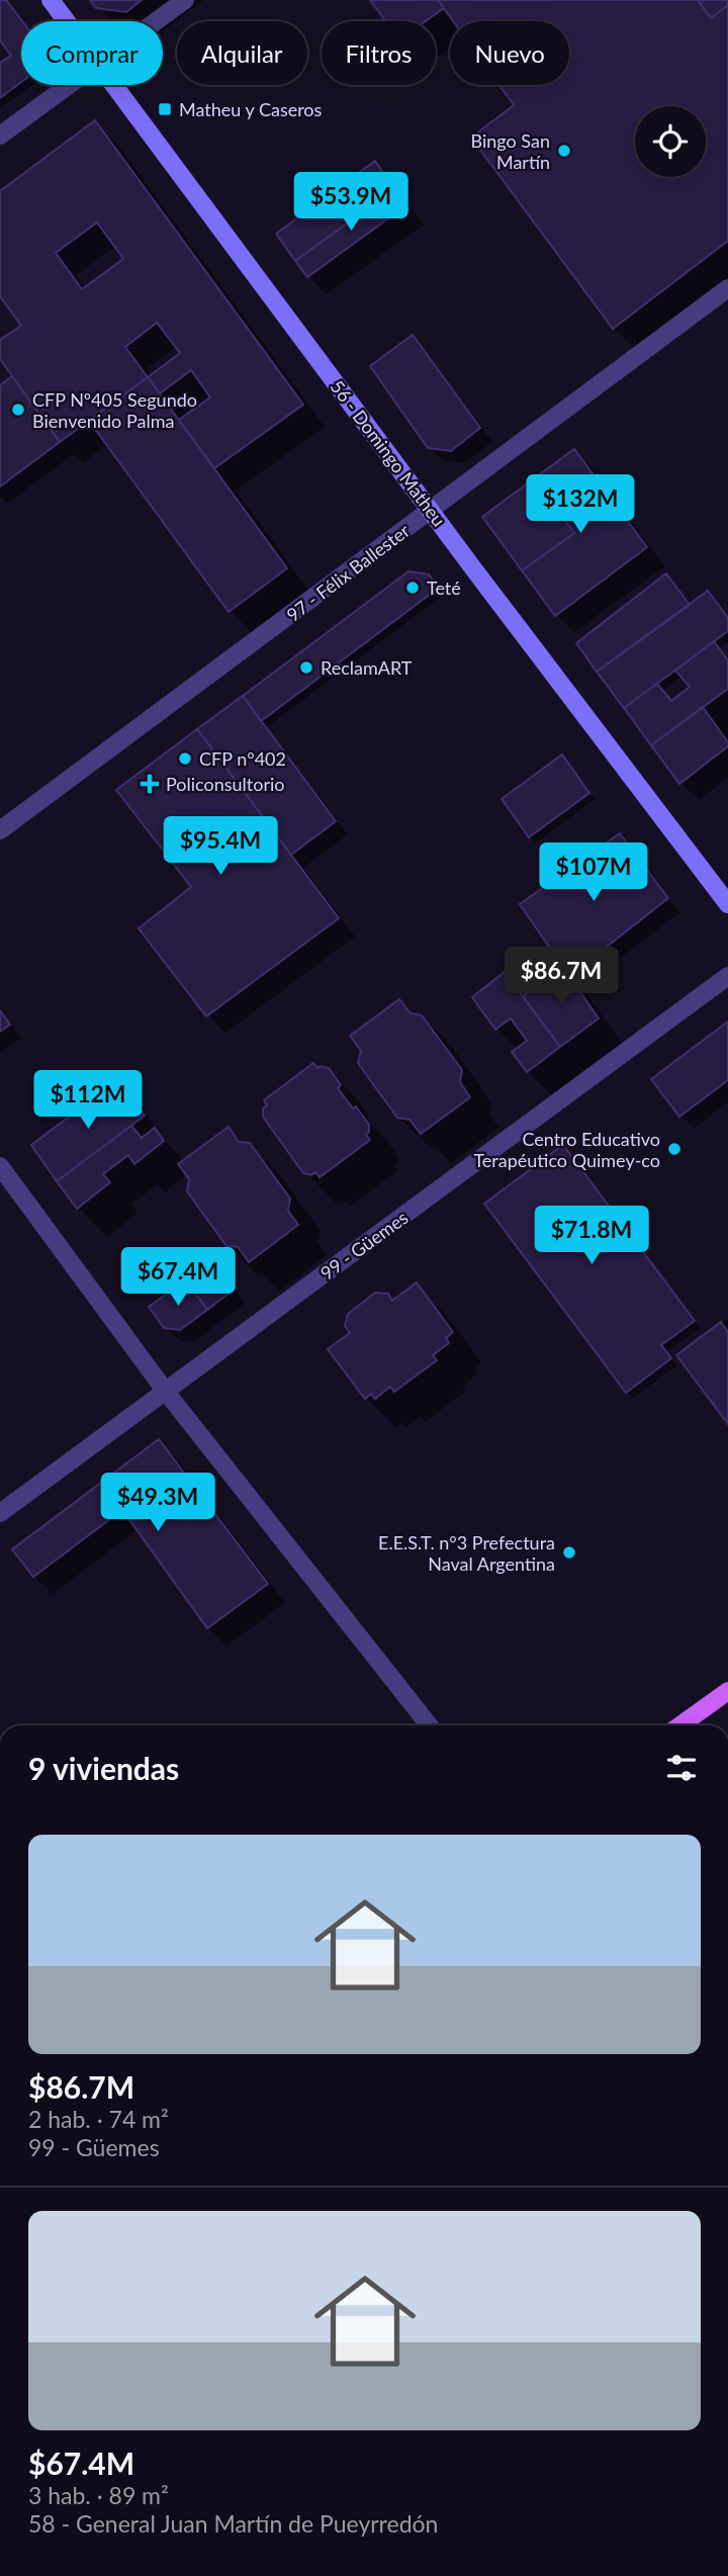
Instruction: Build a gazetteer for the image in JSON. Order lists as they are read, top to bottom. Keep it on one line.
{"streets":{"street":["56 - Domingo Matheu","97 - Félix Ballester","99 - Güemes"]},"crossings":[["56 - Domingo Matheu","97 - Félix Ballester"]],"places":{"transit":["Matheu y Caseros"],"other":["Bingo San Martín","CFP Nº405 Segundo Bienvenido Palma","Teté","ReclamART","CFP n°402","Centro Educativo Terapéutico Quimey-co","E.E.S.T. n°3 Prefectura Naval Argentina"],"health":["Policonsultorio"]},"page":{"chip":["Comprar","Alquilar","Filtros","Nuevo"],"price":["$53.9M","$132M","$95.4M","$107M","$86.7M","$112M","$71.8M","$67.4M","$49.3M"],"heading":"9 viviendas","list":[{"name":"$86.7M","note":"2 hab. · 74 m² · 99 - Güemes"},{"name":"$67.4M","note":"3 hab. · 89 m² · 58 - General Juan Martín de Pueyrredón"}]}}
